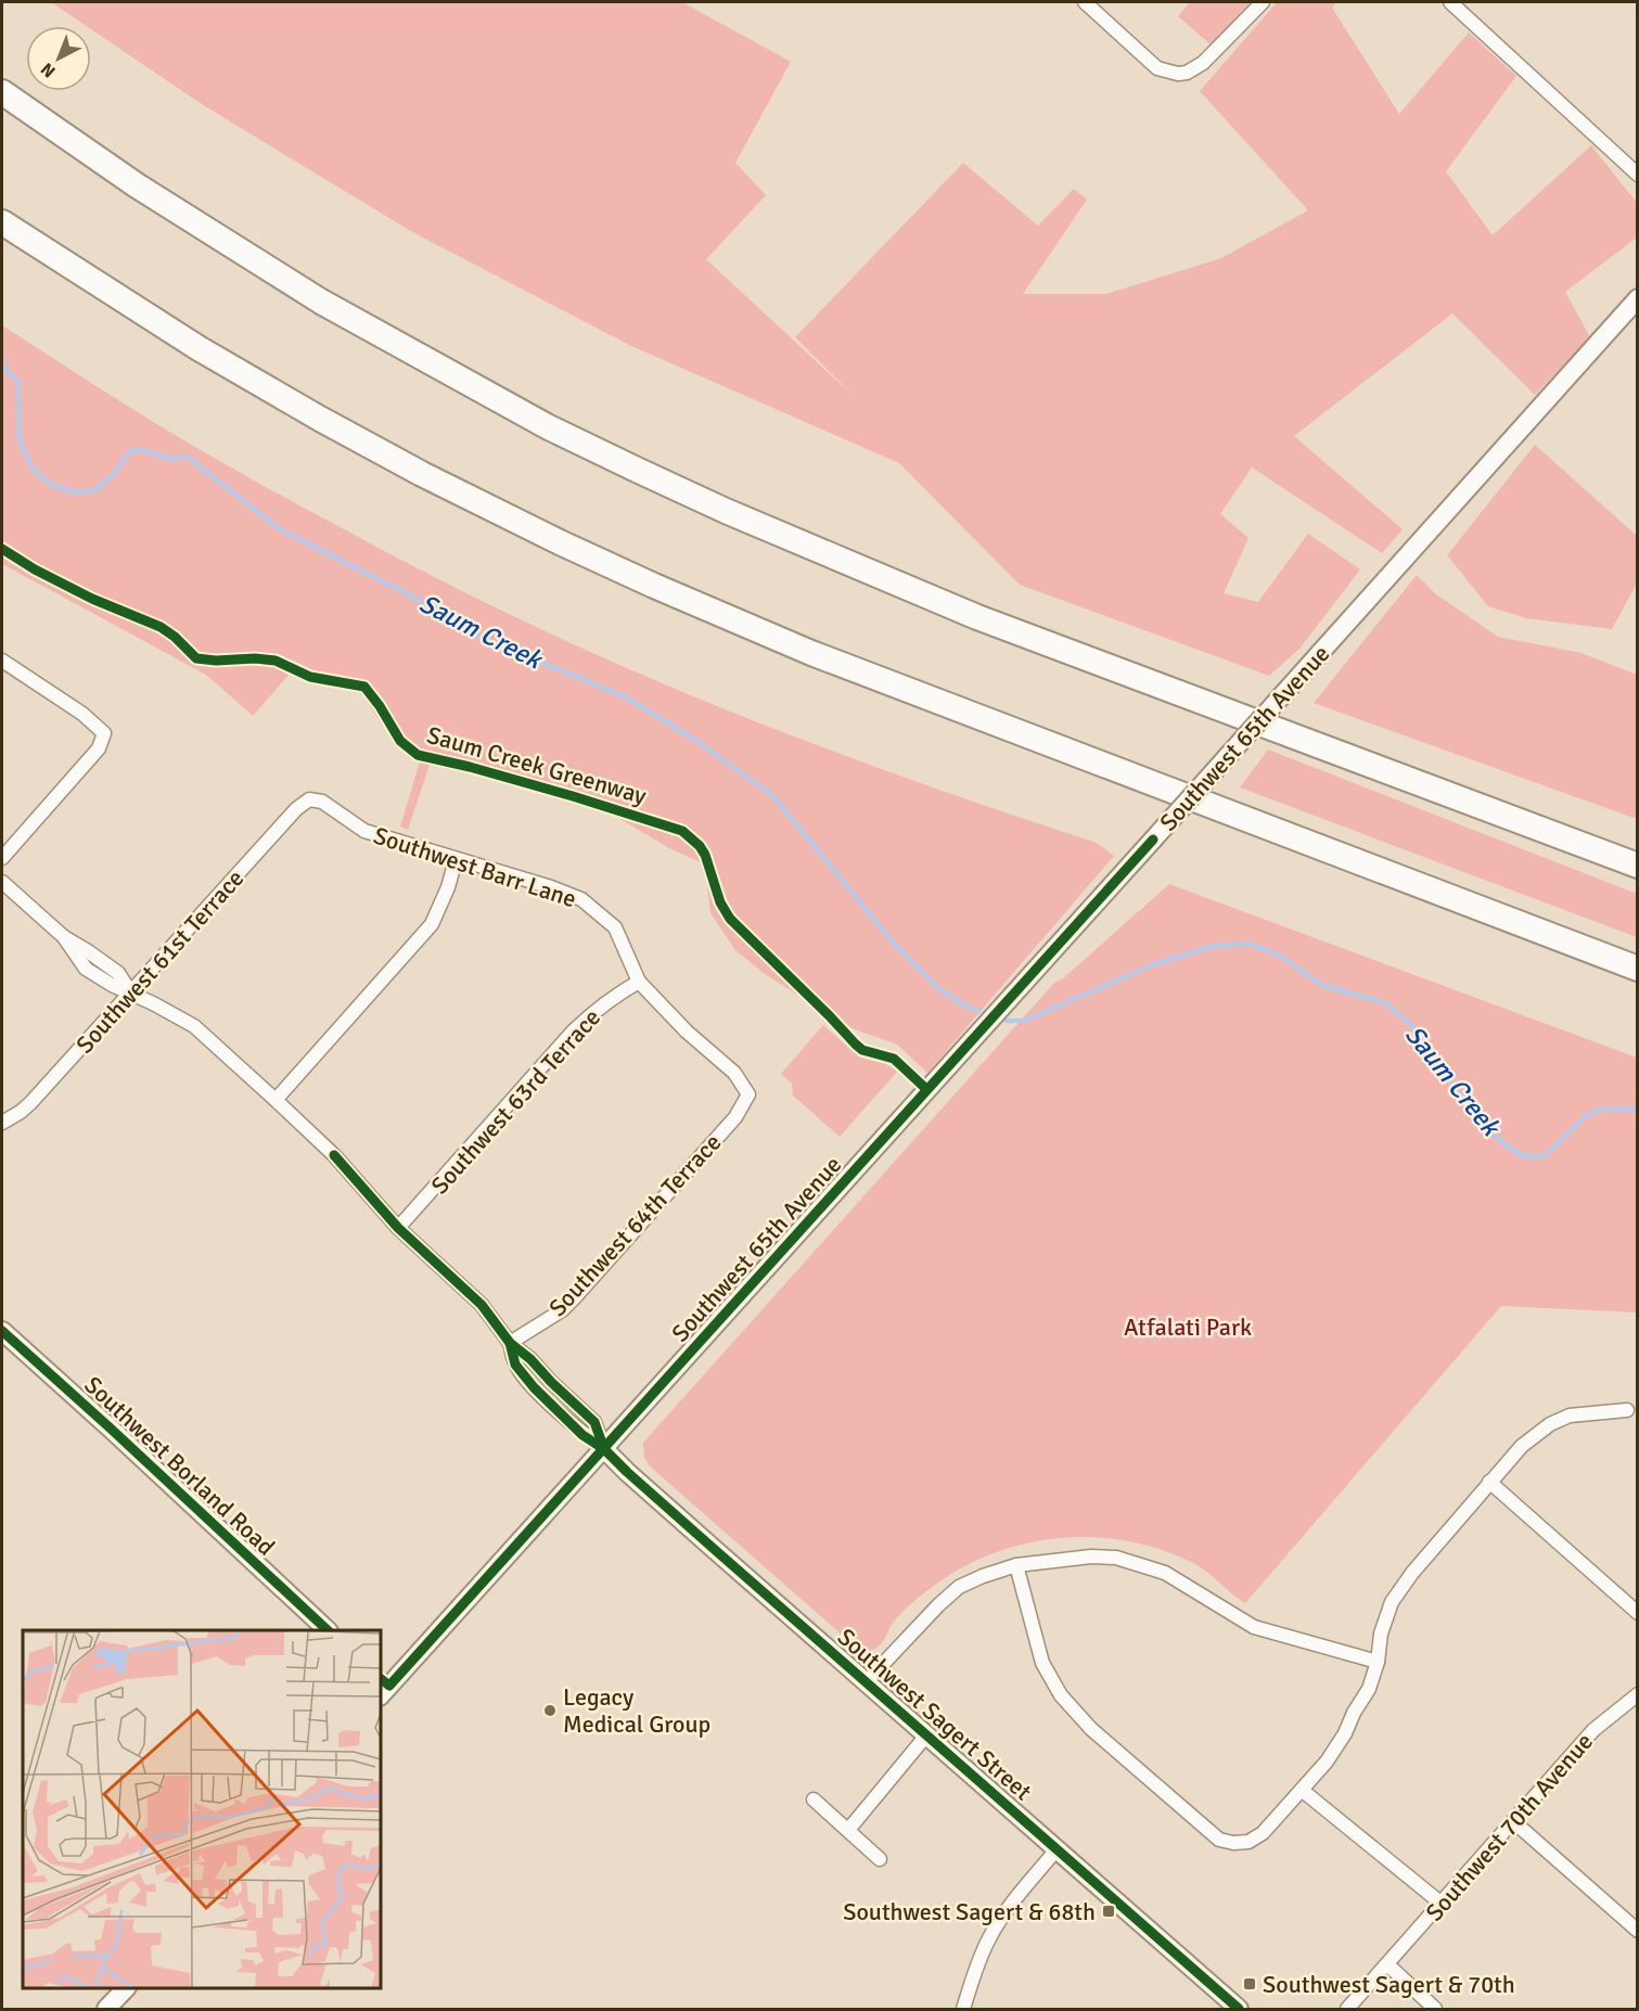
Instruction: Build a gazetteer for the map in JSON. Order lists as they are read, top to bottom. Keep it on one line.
{"streets":{"main road":["Southwest 65th Avenue","Southwest Borland Road","Southwest Sagert Street"],"street":["Southwest Barr Lane","Southwest 61st Terrace","Southwest 63rd Terrace","Southwest 64th Terrace","Southwest 70th Avenue"],"cycle path":["Saum Creek Greenway"]},"crossings":[["Southwest 65th Avenue","Southwest Sagert Street"],["Southwest Barr Lane","Southwest 61st Terrace"],["Southwest Barr Lane","Southwest 63rd Terrace"],["Southwest Barr Lane","Southwest 64th Terrace"],["Southwest 61st Terrace","Southwest Sagert Street"],["Southwest 63rd Terrace","Southwest Sagert Street"],["Southwest 64th Terrace","Southwest Sagert Street"]],"water":["Saum Creek"],"parks":["Atfalati Park"],"places":{"other":["Legacy Medical Group"],"transit":["Southwest Sagert & 68th","Southwest Sagert & 70th"]},"north":"bottom left"}
